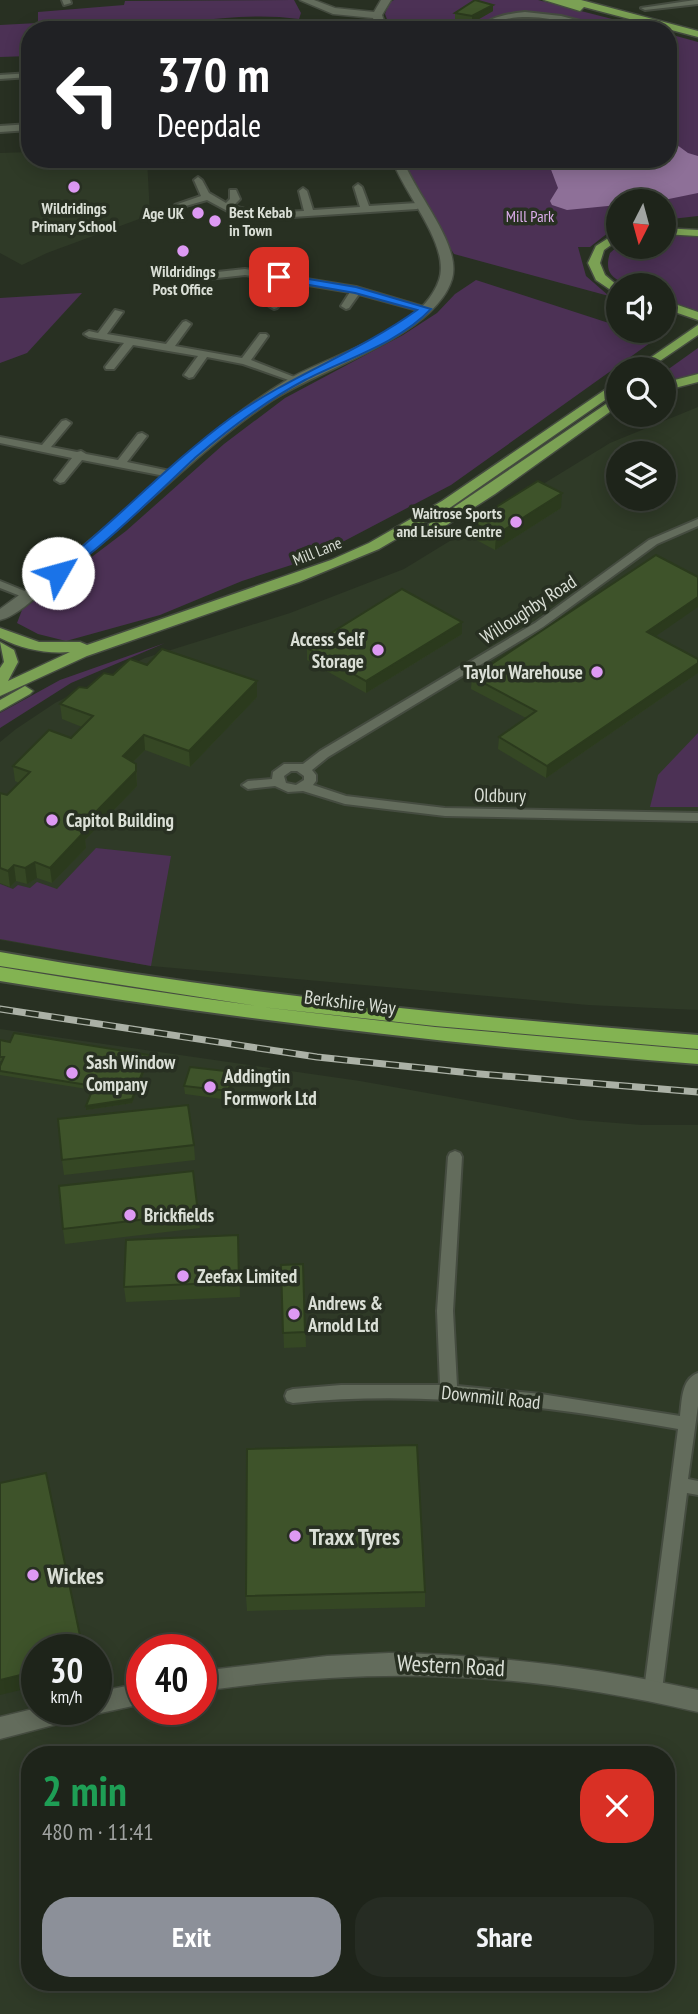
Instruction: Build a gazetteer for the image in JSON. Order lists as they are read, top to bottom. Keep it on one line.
{"streets":{"highway":["Berkshire Way"],"main road":["Mill Lane"],"street":["Willoughby Road","Oldbury","Downmill Road","Western Road"]},"crossings":[["Willoughby Road","Oldbury"]],"parks":["Mill Park"],"places":["Wildridings Primary School","Age UK","Best Kebab in Town","Wildridings Post Office","Waitrose Sports and Leisure Centre","Access Self Storage","Taylor Warehouse","Capitol Building","Sash Window Company","Addingtin Formwork Ltd","Brickfields","Zeefax Limited","Andrews & Arnold Ltd","Traxx Tyres","Wickes"],"north":"bottom","page":{"turn":["370 m","Deepdale"],"speed":"30 km/h","limit":"40","heading":["2 min","480 m · 11:41"],"buttons":["Exit","Share"]}}
